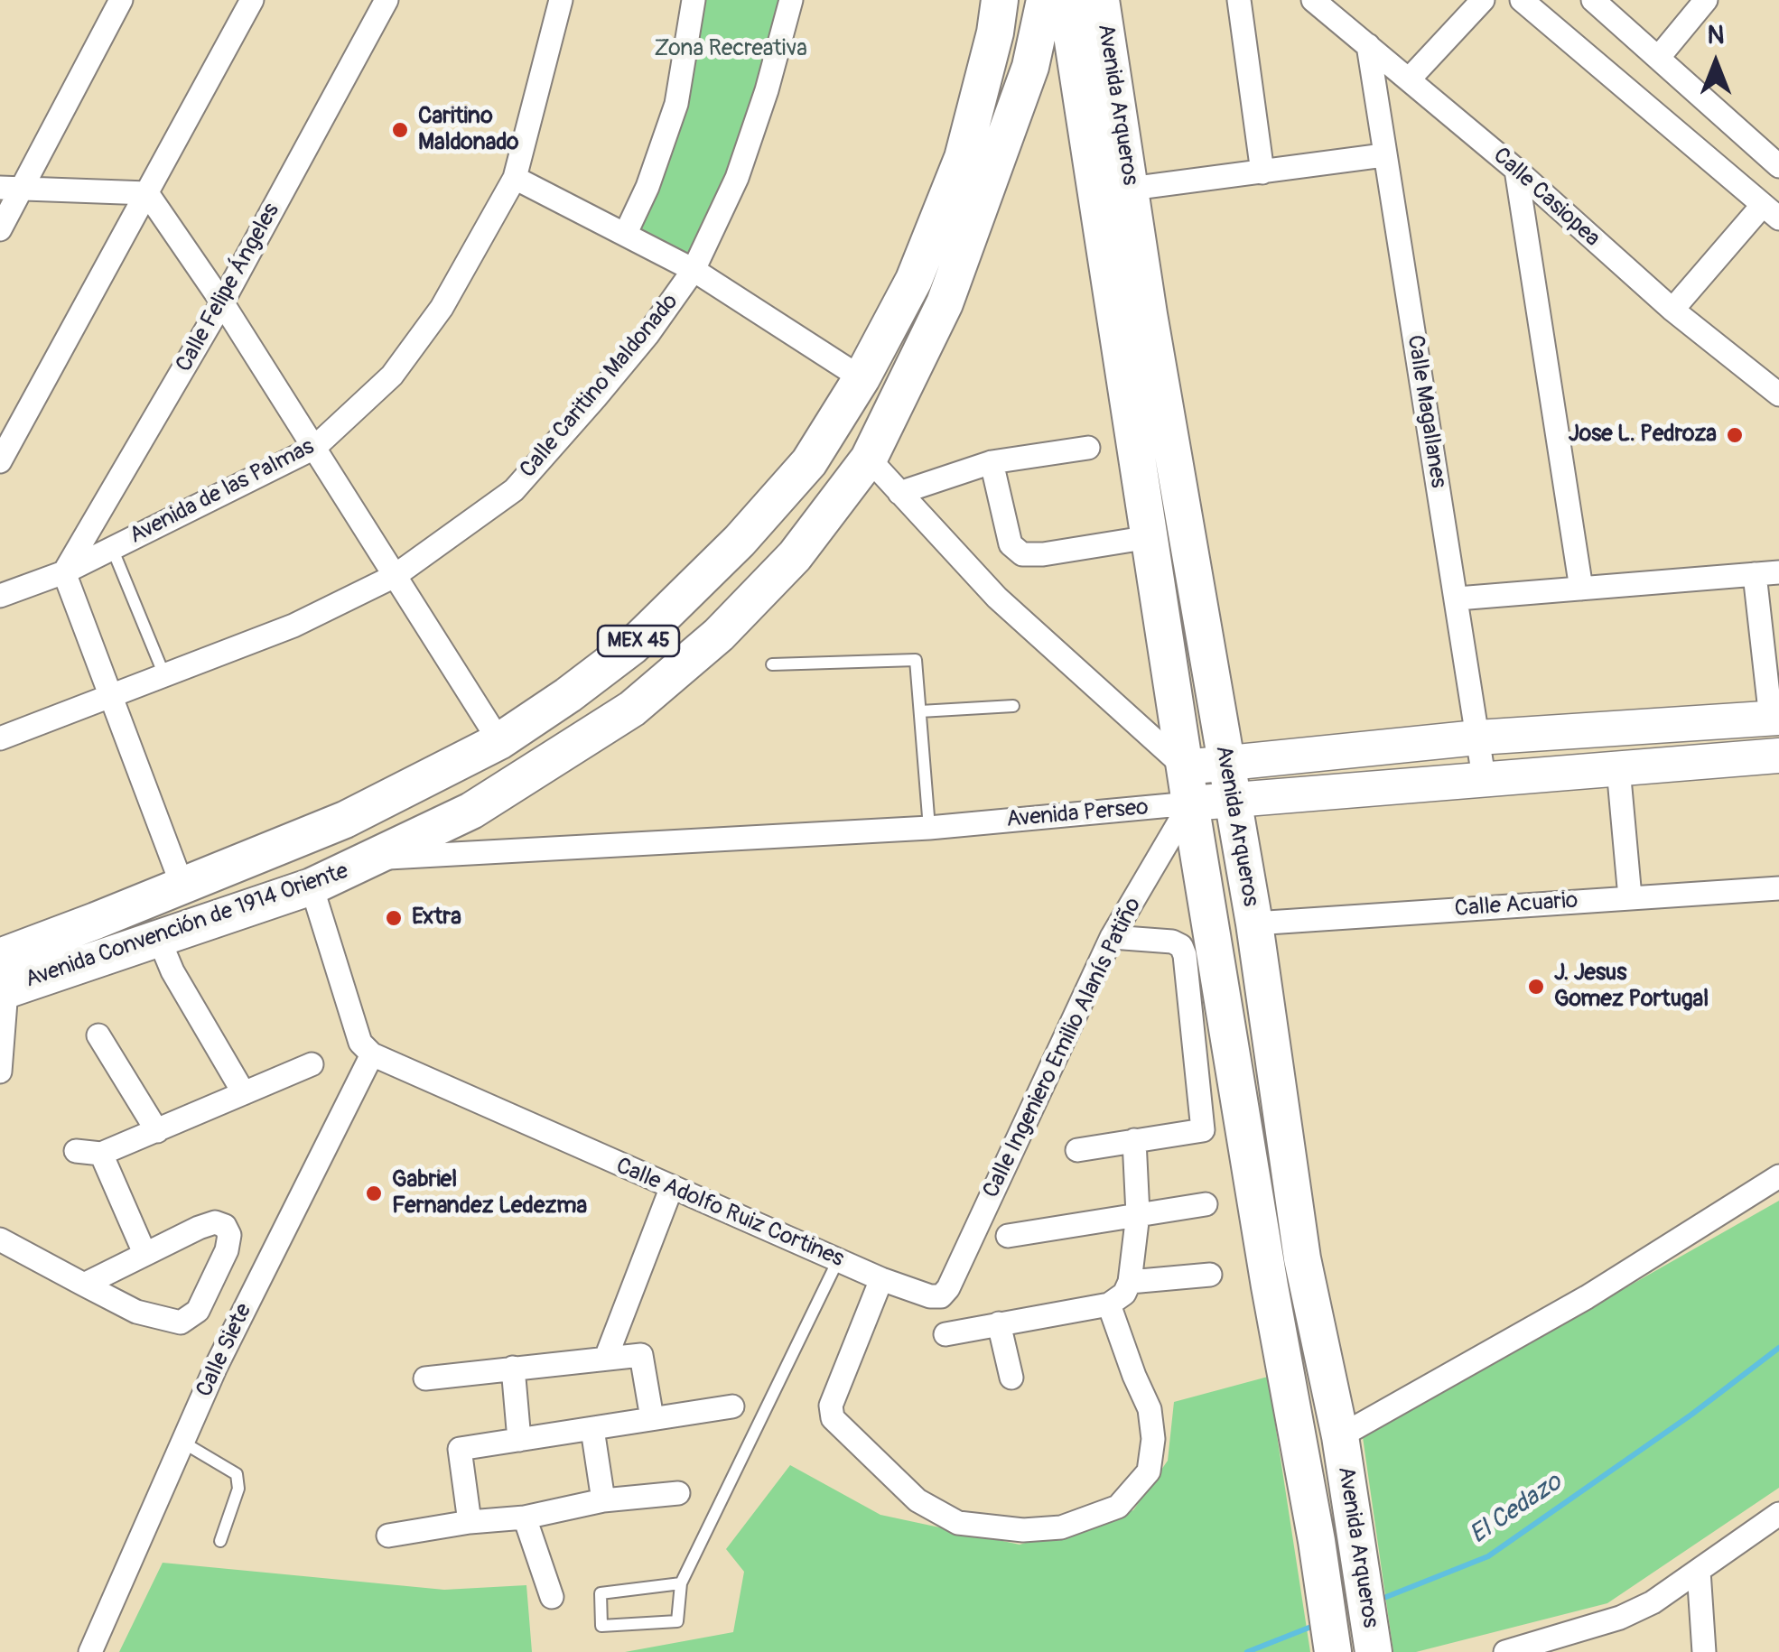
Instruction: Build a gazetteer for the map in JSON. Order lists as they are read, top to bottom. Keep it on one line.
{"streets":{"main road":["Avenida Arqueros","MEX 45","Avenida Perseo","Avenida Convención de 1914 Oriente"],"street":["Calle Casiopea","Calle Felipe Ángeles","Calle Caritino Maldonado","Calle Magallanes","Avenida de las Palmas","Calle Acuario","Calle Ingeniero Emilio Alanís Patiño","Calle Adolfo Ruiz Cortines","Calle Siete"]},"crossings":[["Avenida Arqueros","Avenida Perseo"],["Avenida Arqueros","Calle Acuario"],["Avenida Arqueros","Calle Ingeniero Emilio Alanís Patiño"],["Calle Casiopea","Calle Magallanes"],["Calle Felipe Ángeles","Avenida de las Palmas"],["Calle Magallanes","Avenida Perseo"],["Avenida Perseo","Avenida Convención de 1914 Oriente"],["Avenida Perseo","Calle Ingeniero Emilio Alanís Patiño"],["Calle Ingeniero Emilio Alanís Patiño","Calle Adolfo Ruiz Cortines"],["Calle Adolfo Ruiz Cortines","Calle Siete"]],"water":["El Cedazo"],"parks":["Zona Recreativa"],"places":["Caritino Maldonado","Jose L. Pedroza","Extra","J. Jesus Gomez Portugal","Gabriel Fernandez Ledezma"],"north":"top"}
